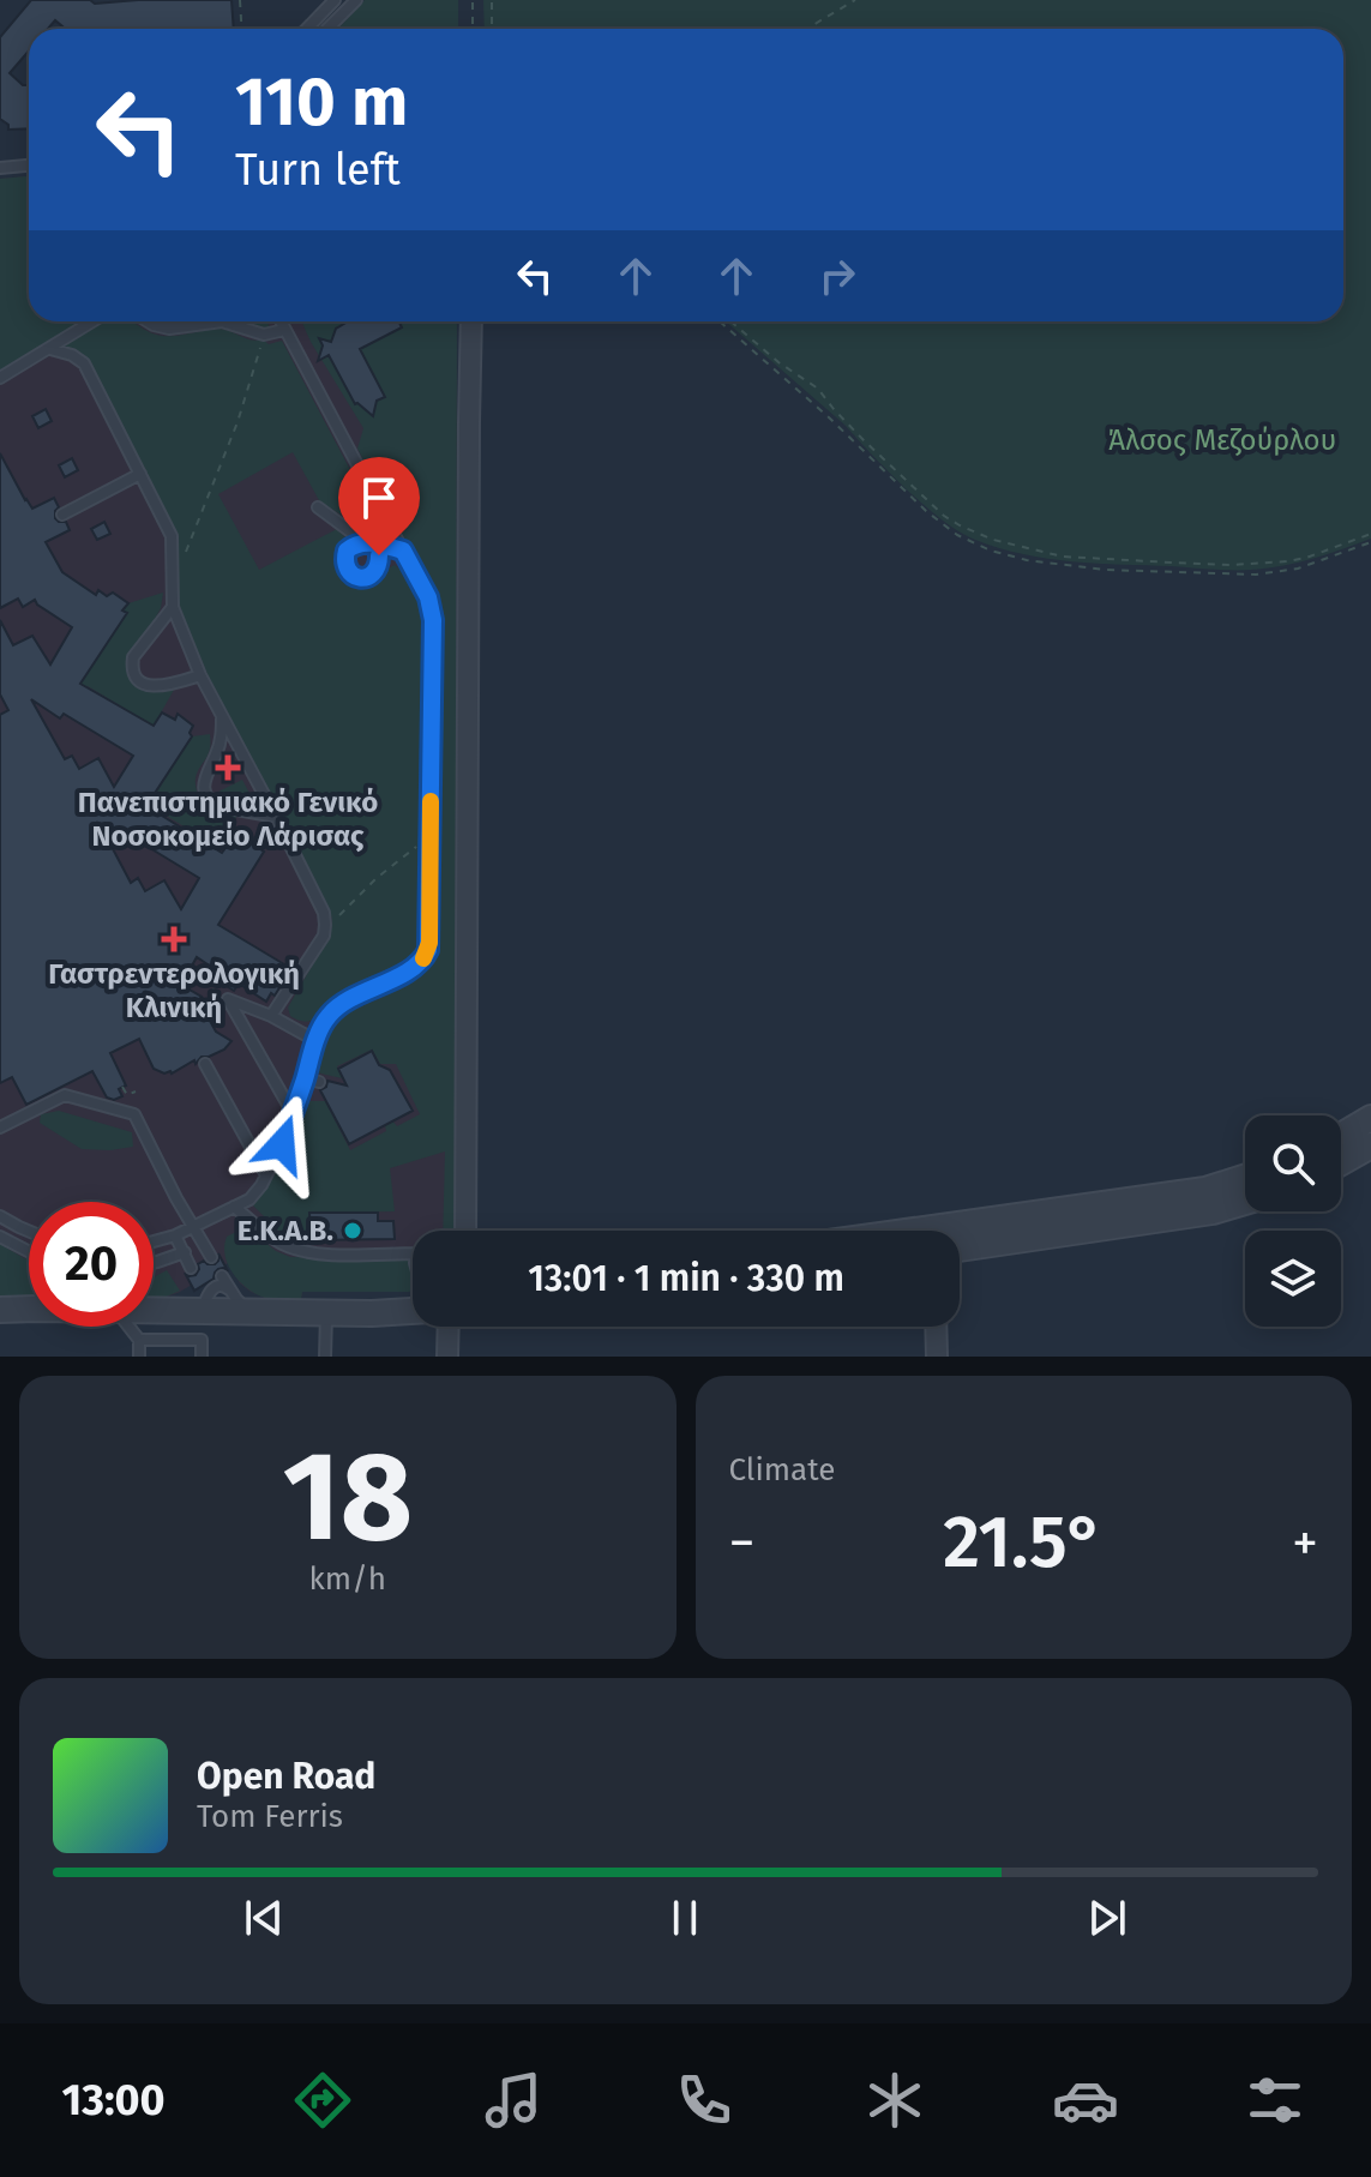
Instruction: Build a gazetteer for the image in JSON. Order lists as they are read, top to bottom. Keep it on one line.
{"parks":["Άλσος Μεζούρλου"],"places":{"health":["Πανεπιστημιακό Γενικό Νοσοκομείο Λάρισας","Γαστρεντερολογική Κλινική"],"other":["E.K.A.B."]},"page":{"turn":["110 m","Turn left"],"limit":"20","trip":"13:01 · 1 min · 330 m","tile":[["18","km/h"],"Climate"],"heat":["−","21.5°","+"],"song":["Open Road","Tom Ferris"],"tabs":"13:00"}}
